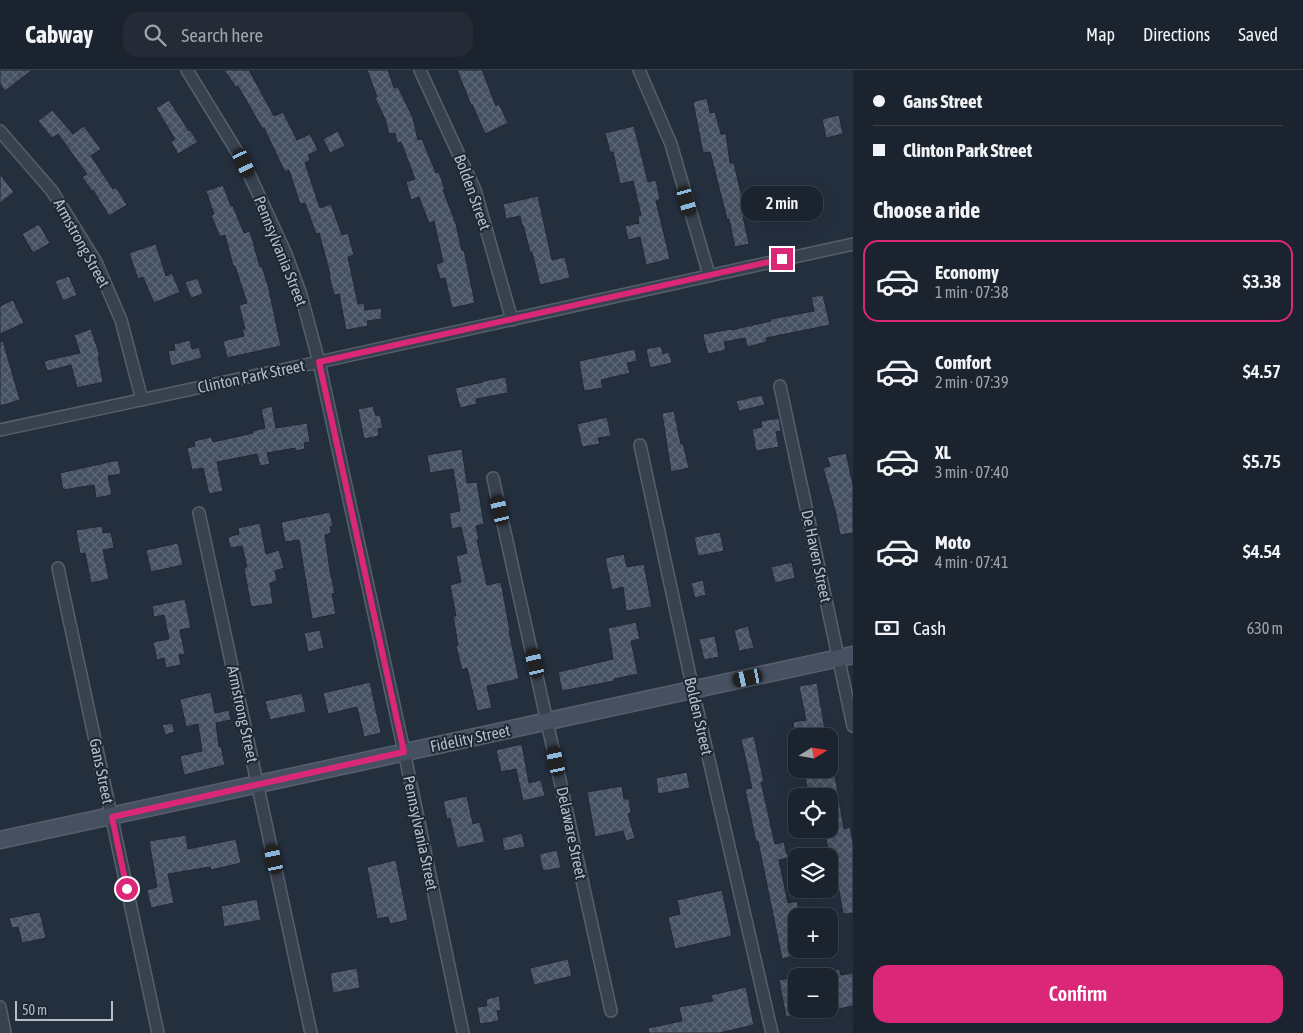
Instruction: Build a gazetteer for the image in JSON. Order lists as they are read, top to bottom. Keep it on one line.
{"streets":{"main road":["Fidelity Street"],"street":["Bolden Street","Armstrong Street","Pennsylvania Street","Clinton Park Street","De Haven Street","Gans Street","Delaware Street"]},"crossings":[["Bolden Street","Clinton Park Street"],["Bolden Street","Fidelity Street"],["Armstrong Street","Clinton Park Street"],["Armstrong Street","Fidelity Street"],["Pennsylvania Street","Clinton Park Street"],["Pennsylvania Street","Fidelity Street"],["De Haven Street","Fidelity Street"],["Fidelity Street","Gans Street"],["Fidelity Street","Delaware Street"]],"scale_bar":"50 m","north":"right","page":{"header":"Cabway","search":"Search here","nav":["Map","Directions","Saved"],"banner":["Gans Street","Clinton Park Street"],"heading":"Choose a ride","bubble":"2 min","list":[{"name":"Economy","note":"1 min · 07:38","value":"$3.38"},{"name":"Comfort","note":"2 min · 07:39","value":"$4.57"},{"name":"XL","note":"3 min · 07:40","value":"$5.75"},{"name":"Moto","note":"4 min · 07:41","value":"$4.54"}],"pay":["Cash","630 m"],"map_buttons":["+","−"],"buttons":"Confirm","scale":"50 m"}}
